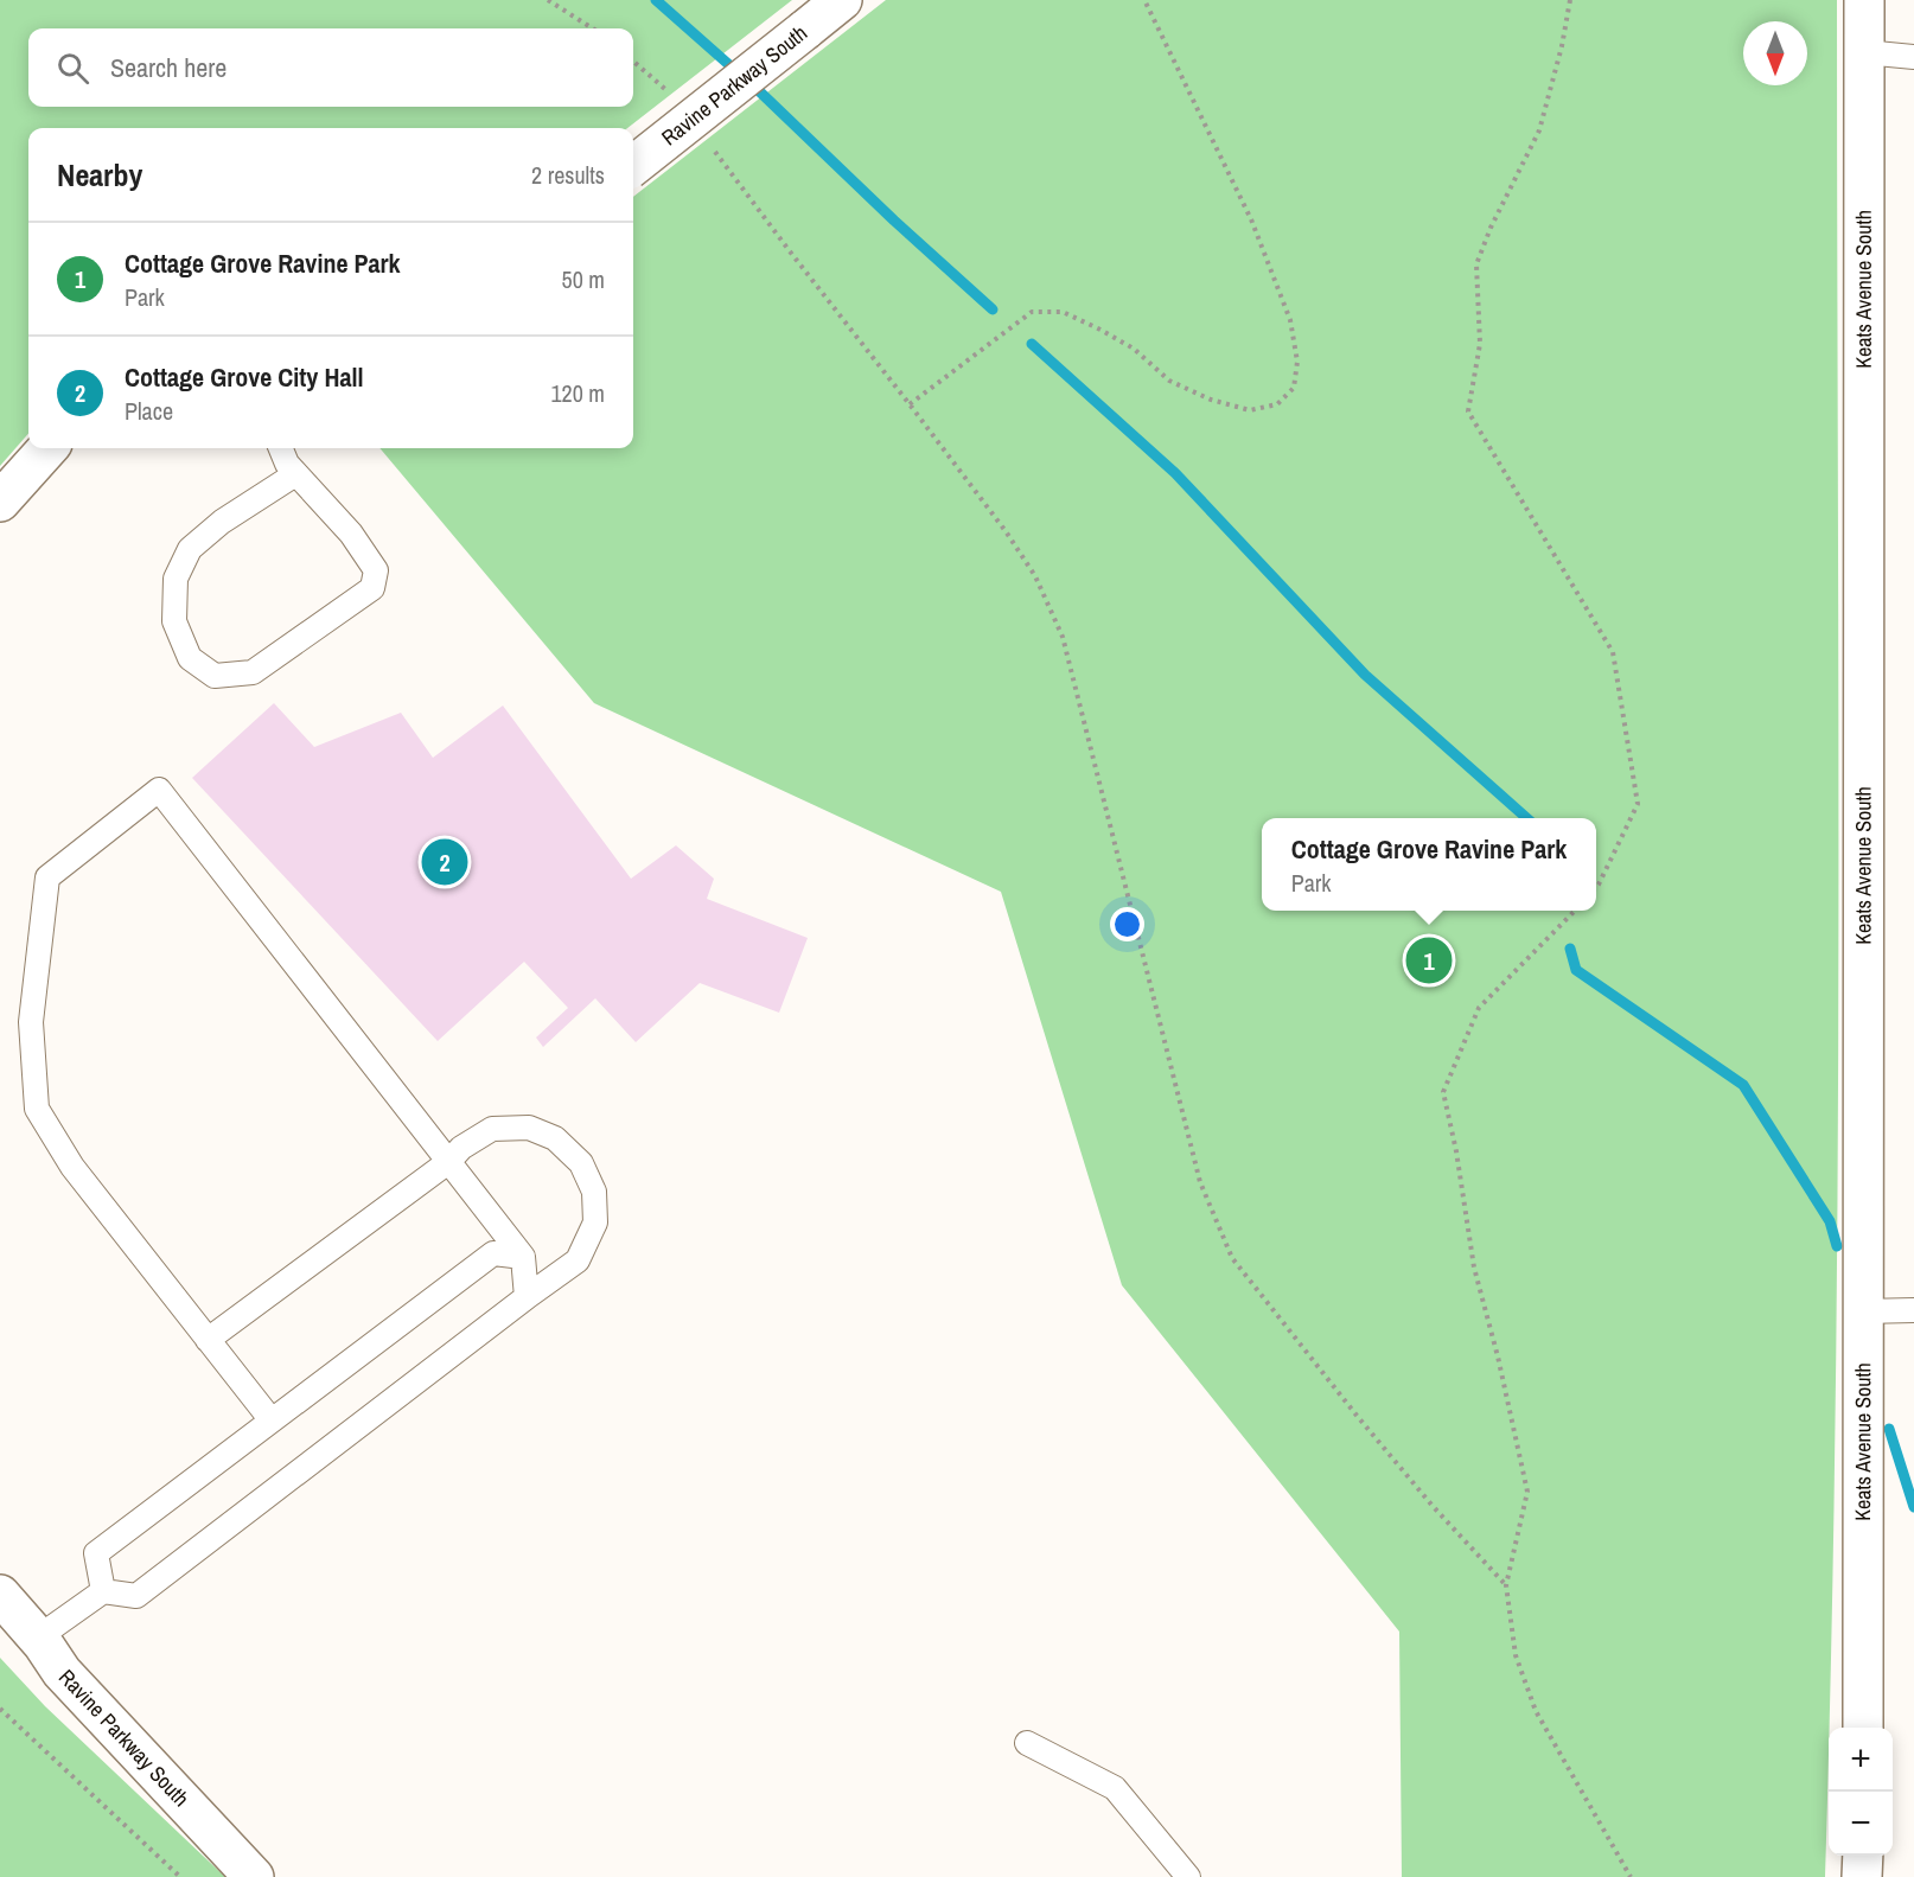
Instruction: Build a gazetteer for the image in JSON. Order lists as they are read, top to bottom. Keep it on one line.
{"streets":{"main road":["Ravine Parkway South","Keats Avenue South"]},"north":"bottom","page":{"search":"Search here","heading":["Nearby","2 results"],"list":[{"mark":"1","name":"Cottage Grove Ravine Park","note":"Park","value":"50 m"},{"mark":"2","name":"Cottage Grove City Hall","note":"Place","value":"120 m"}],"popup":["Cottage Grove Ravine Park","Park"],"pins":["2","1"],"map_buttons":["+","−"]}}
